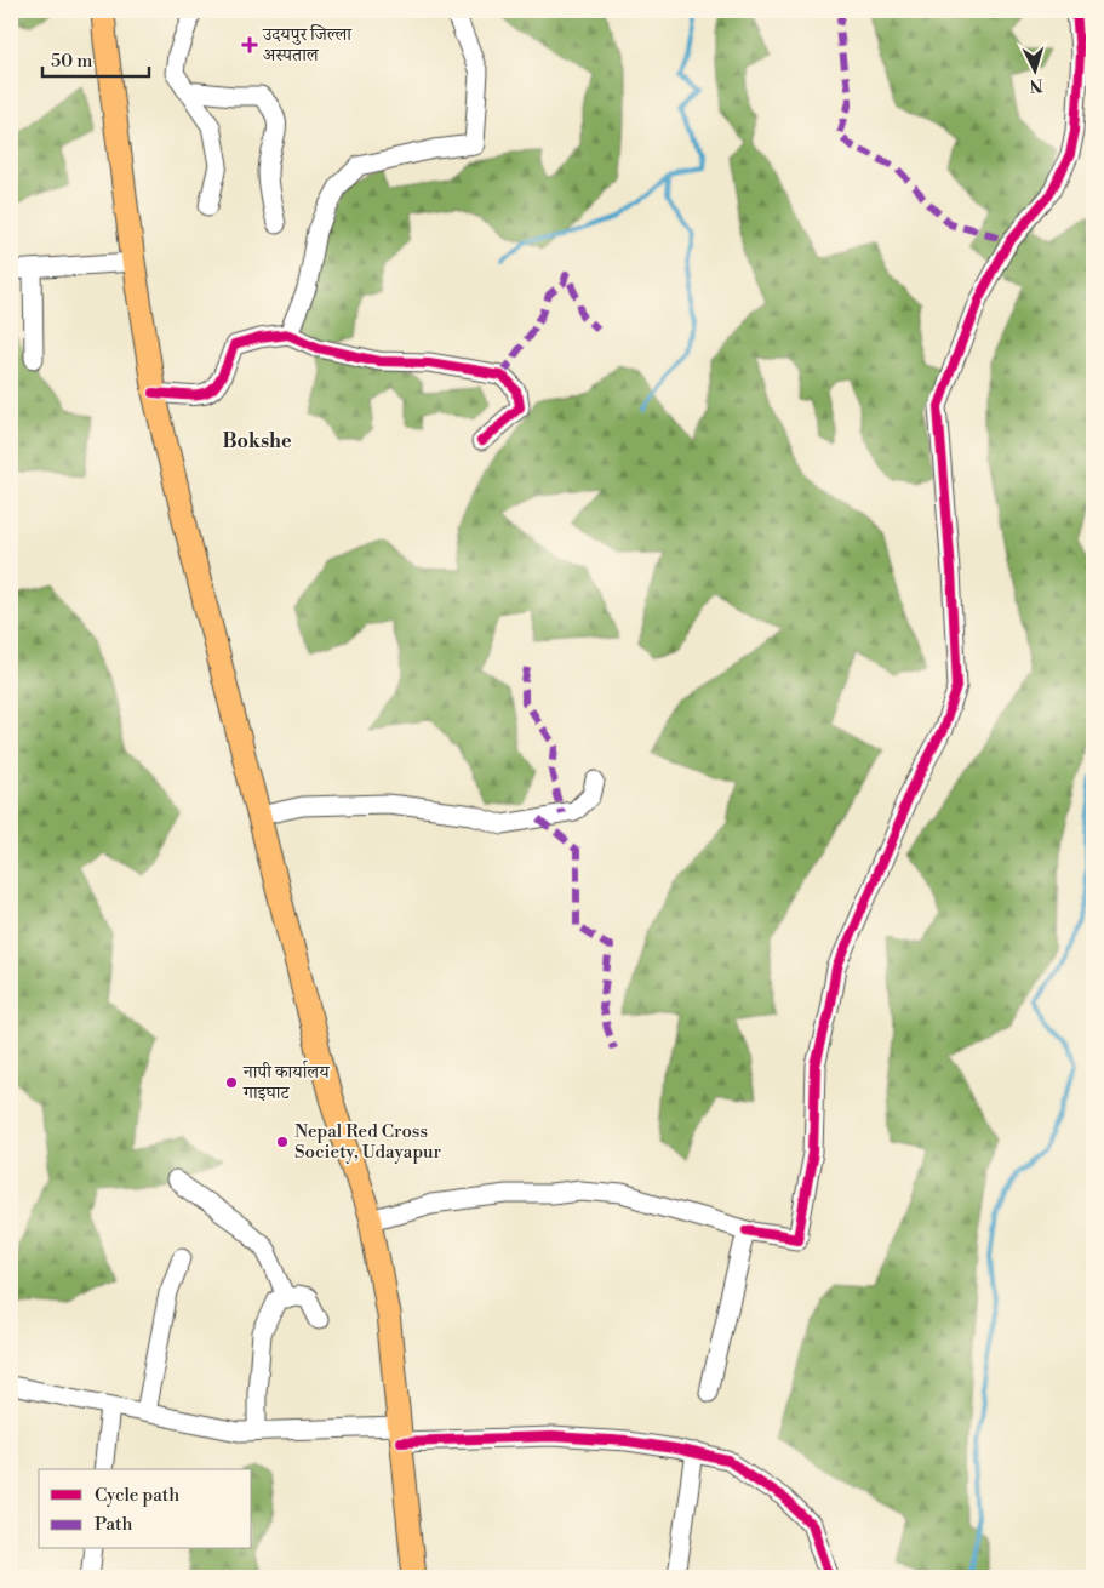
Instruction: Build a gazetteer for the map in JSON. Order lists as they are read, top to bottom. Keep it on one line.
{"districts":["Bokshe"],"places":{"health":["उदयपुर जिल्ला अस्पताल"],"other":["नापी कार्यालय गाइघाट","Nepal Red Cross Society, Udayapur"]},"legend":["Cycle path","Path"],"scale_bar":"50 m","north":"bottom"}
